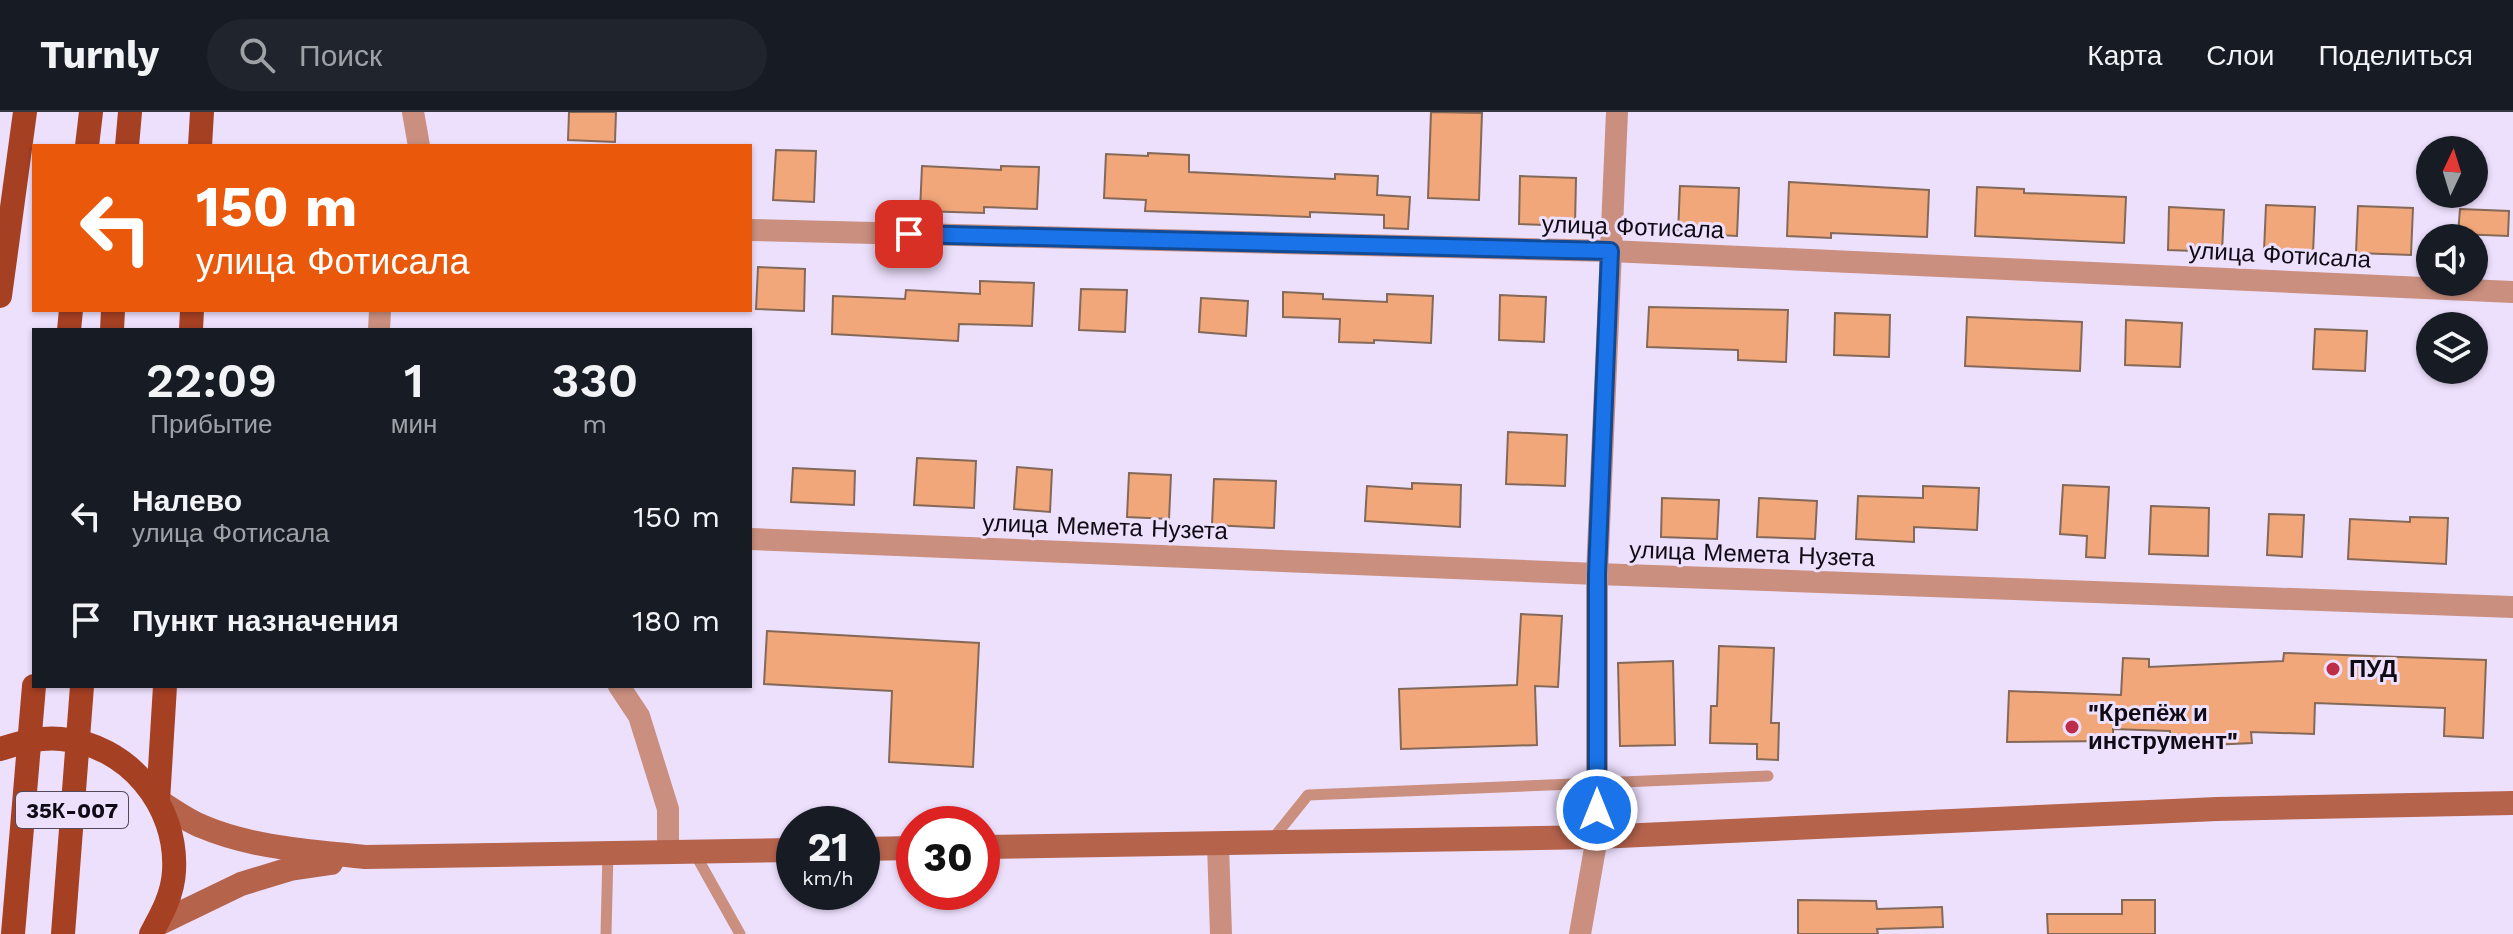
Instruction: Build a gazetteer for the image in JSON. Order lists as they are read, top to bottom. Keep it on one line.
{"streets":{"main road":["35К-007"],"street":["улица Фотисала","улица Мемета Нузета"]},"places":["ПУД","\"Крепёж и инструмент\""],"north":"top","page":{"header":"Turnly","search":"Поиск","nav":["Карта","Слои","Поделиться"],"turn":["150 m","улица Фотисала"],"eta":["22:09","Прибытие","1","мин","330","m"],"list":[{"name":"Налево","note":"улица Фотисала","value":"150 m"},{"name":"Пункт назначения","value":"180 m"}],"speed":"21 km/h","limit":"30"}}
